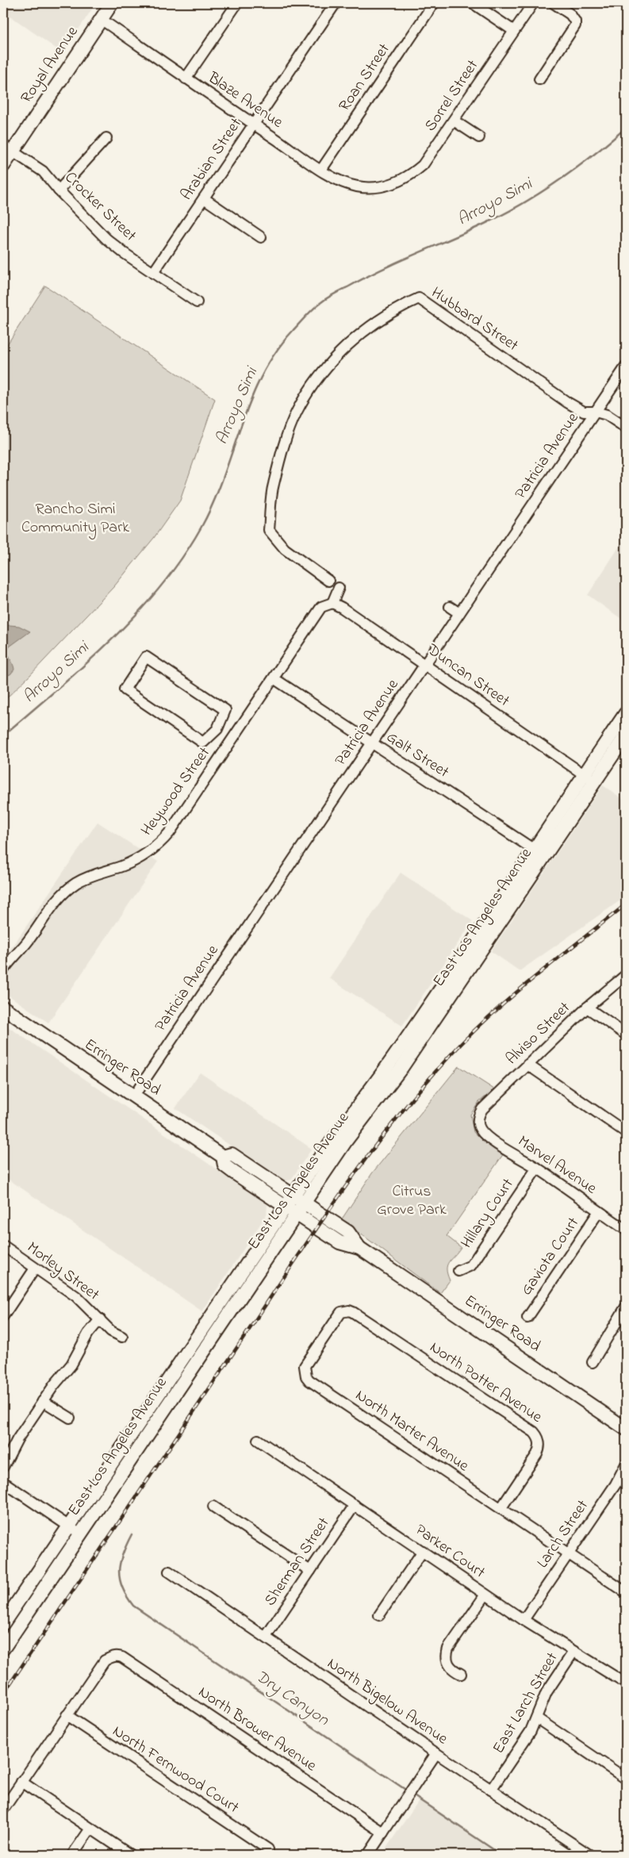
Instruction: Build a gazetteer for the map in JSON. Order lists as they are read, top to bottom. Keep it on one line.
{"streets":{"main road":["Royal Avenue","East Los Angeles Avenue","Erringer Road"],"street":["Roan Street","Sorrel Street","Blaze Avenue","Arabian Street","Crocker Street","Hubbard Street","Patricia Avenue","Duncan Street","Galt Street","Heywood Street","Alviso Street","Marvel Avenue","Hillary Court","Gaviota Court","Morley Street","North Potter Avenue","North Marter Avenue","Larch Street","Parker Court","Sherman Street","North Bigelow Avenue","East Larch Street","North Brower Avenue","North Fernwood Court"]},"crossings":[["Royal Avenue","Blaze Avenue"],["Royal Avenue","Crocker Street"],["Roan Street","Blaze Avenue"],["Sorrel Street","Blaze Avenue"],["Blaze Avenue","Arabian Street"],["Arabian Street","Crocker Street"],["Hubbard Street","Patricia Avenue"],["Patricia Avenue","Duncan Street"],["Patricia Avenue","Galt Street"],["Patricia Avenue","Erringer Road"],["Duncan Street","Heywood Street"],["Duncan Street","East Los Angeles Avenue"],["Galt Street","Heywood Street"],["Galt Street","East Los Angeles Avenue"],["East Los Angeles Avenue","Erringer Road"],["Alviso Street","Marvel Avenue"],["Marvel Avenue","Hillary Court"],["Marvel Avenue","Gaviota Court"],["North Potter Avenue","North Marter Avenue"],["North Marter Avenue","Larch Street"],["Larch Street","Parker Court"],["Parker Court","Sherman Street"],["Parker Court","East Larch Street"],["Sherman Street","North Bigelow Avenue"],["North Bigelow Avenue","East Larch Street"],["North Brower Avenue","North Fernwood Court"]],"water":["Arroyo Simi","Dry Canyon"],"parks":["Rancho Simi Community Park","Citrus Grove Park"]}
